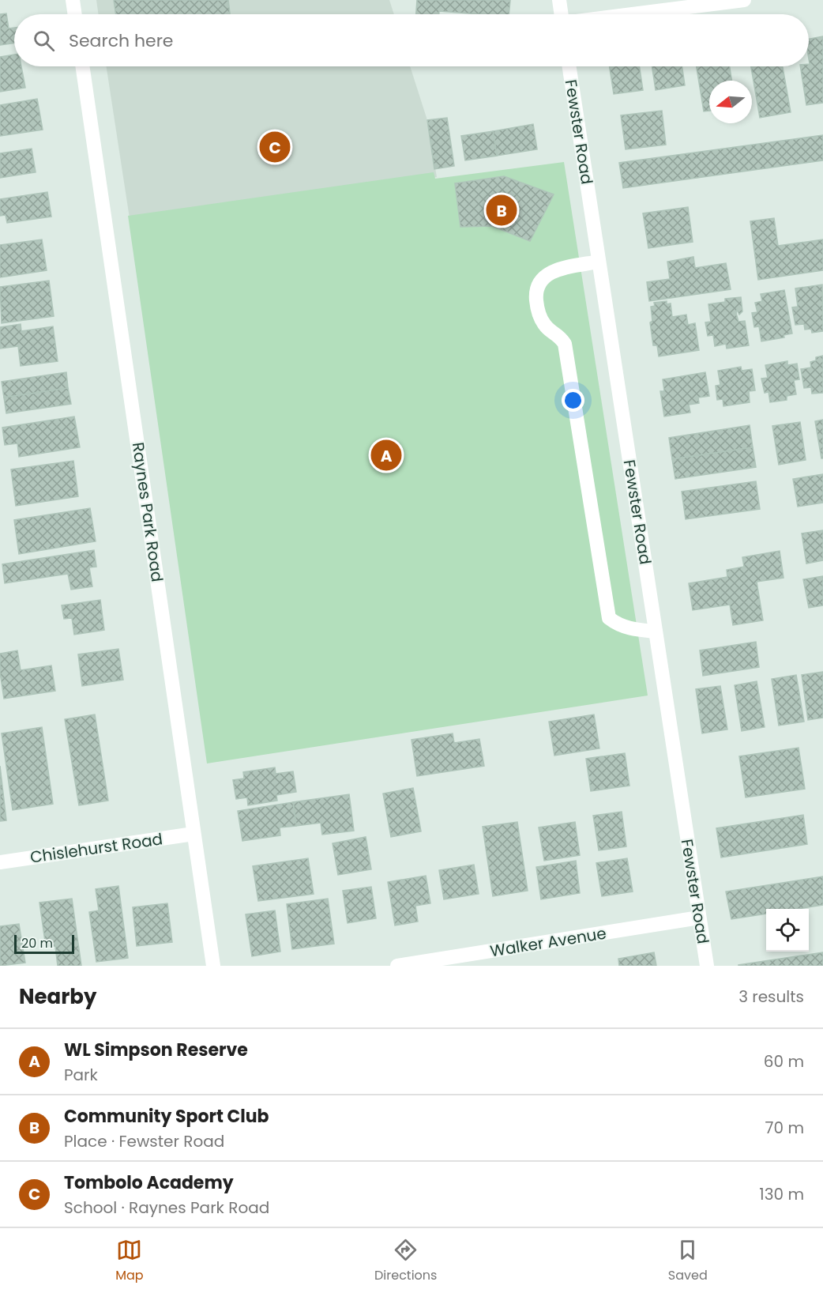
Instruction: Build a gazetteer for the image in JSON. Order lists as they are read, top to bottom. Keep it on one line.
{"streets":{"street":["Fewster Road","Raynes Park Road","Chislehurst Road","Walker Avenue"]},"crossings":[["Fewster Road","Walker Avenue"],["Raynes Park Road","Chislehurst Road"]],"scale_bar":"20 m","north":"left","page":{"search":"Search here","pins":["C","B","A"],"scale":"20 m","heading":["Nearby","3 results"],"list":[{"mark":"A","name":"WL Simpson Reserve","note":"Park","value":"60 m"},{"mark":"B","name":"Community Sport Club","note":"Place · Fewster Road","value":"70 m"},{"mark":"C","name":"Tombolo Academy","note":"School · Raynes Park Road","value":"130 m"}],"nav":["Map","Directions","Saved"]}}
